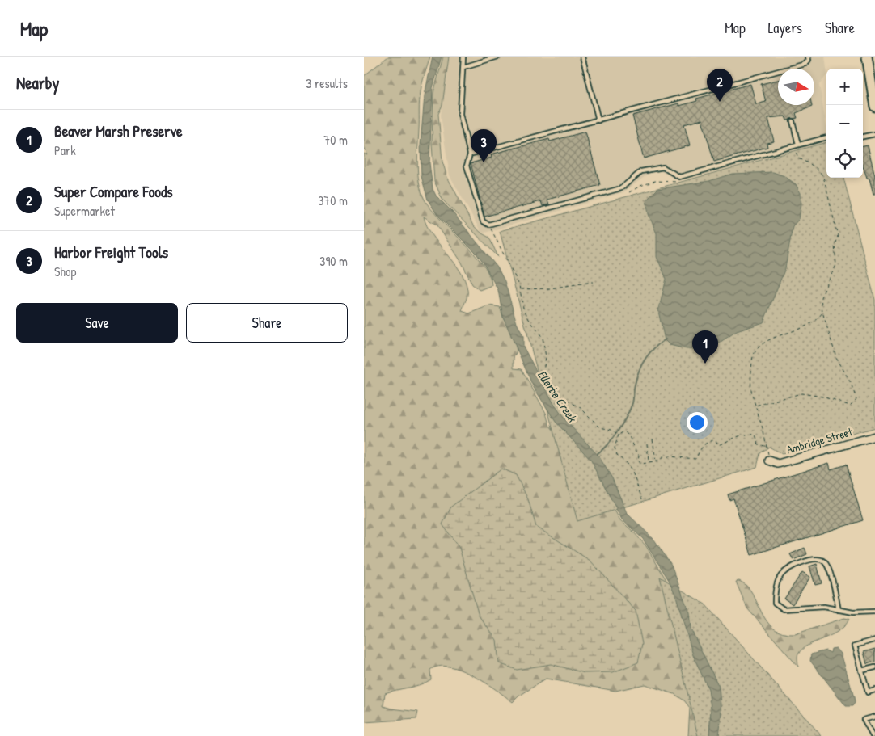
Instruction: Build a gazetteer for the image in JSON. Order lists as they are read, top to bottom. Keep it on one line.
{"streets":{"street":["Ambridge Street"]},"water":["Ellerbe Creek"],"north":"right","page":{"header":"Map","nav":["Map","Layers","Share"],"heading":["Nearby","3 results"],"map_buttons":["+","−"],"pins":["2","3","1"],"list":[{"mark":"1","name":"Beaver Marsh Preserve","note":"Park","value":"70 m"},{"mark":"2","name":"Super Compare Foods","note":"Supermarket","value":"370 m"},{"mark":"3","name":"Harbor Freight Tools","note":"Shop","value":"390 m"}],"buttons":["Save","Share"]}}
